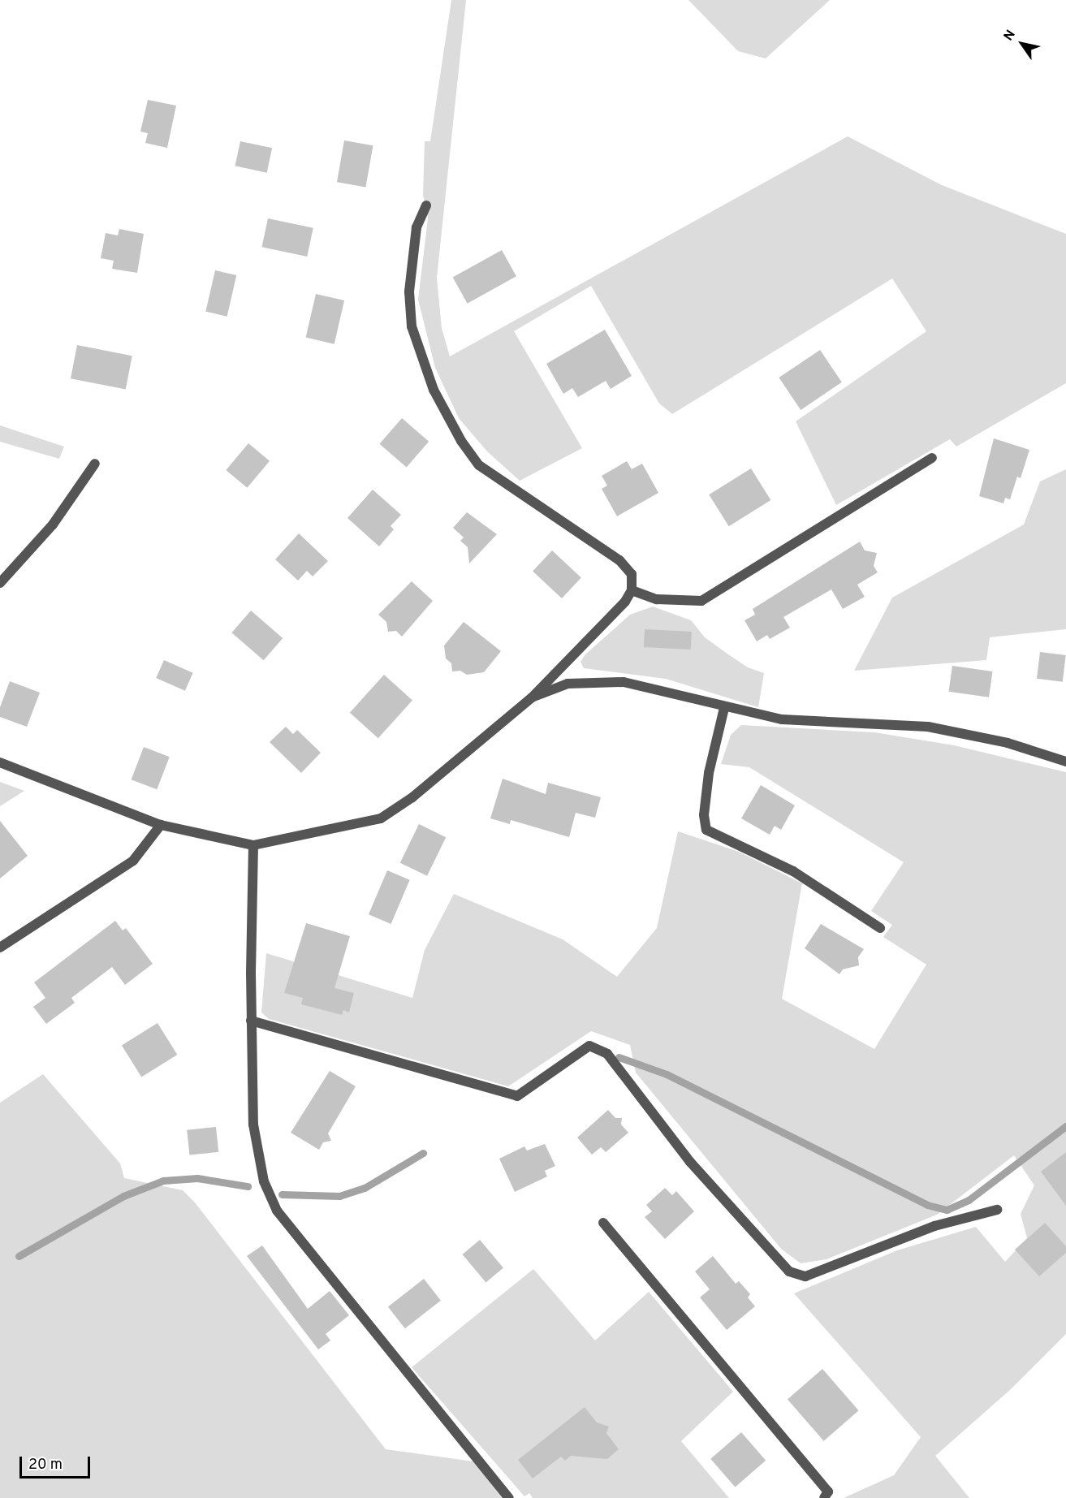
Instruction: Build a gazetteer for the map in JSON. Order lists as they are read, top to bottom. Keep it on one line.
{"scale_bar":"20 m","north":"top left"}
